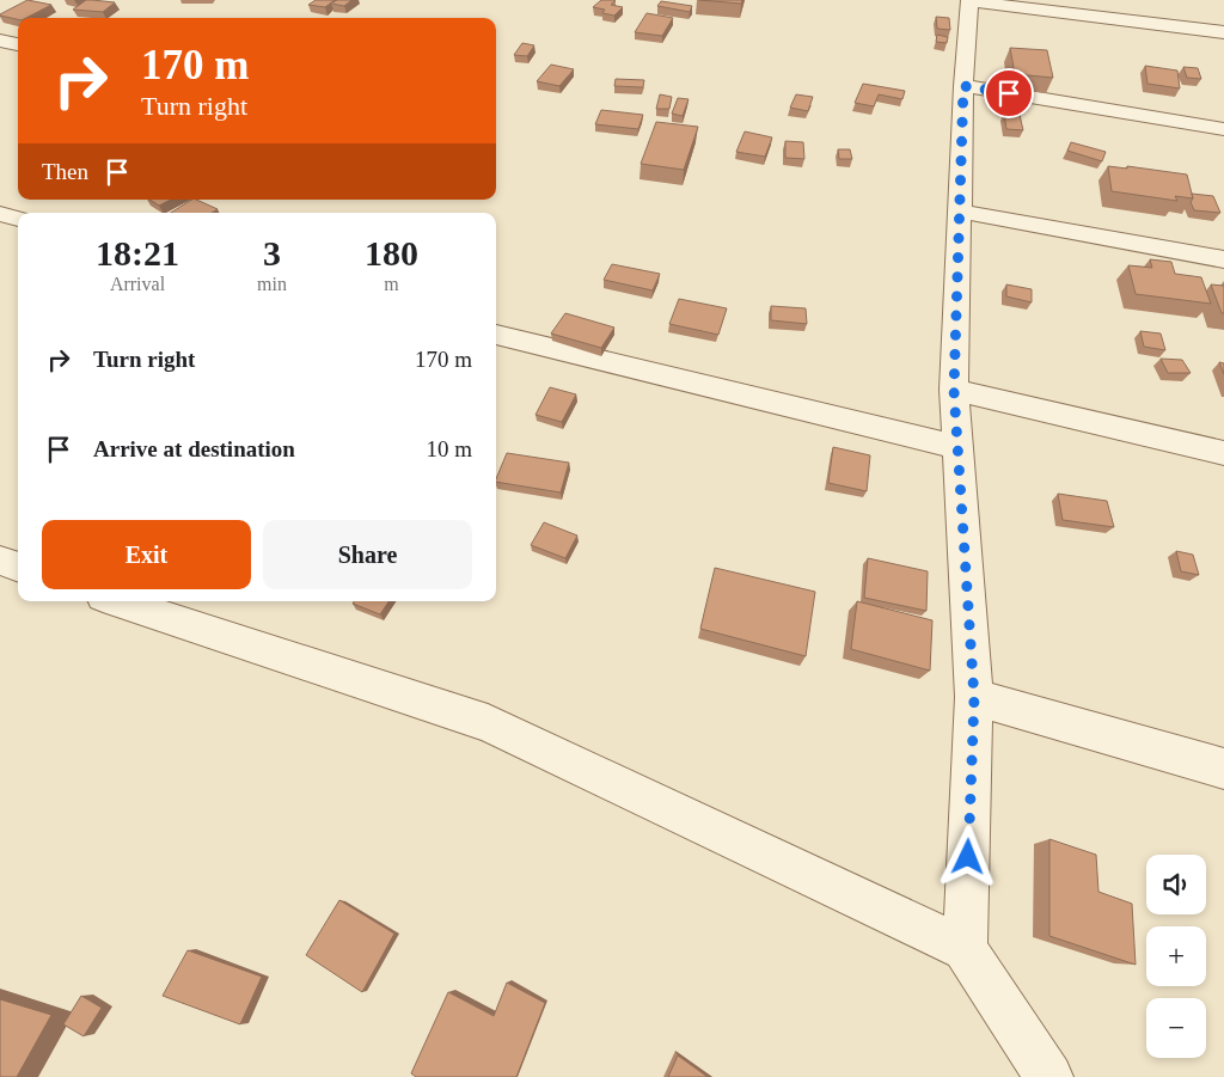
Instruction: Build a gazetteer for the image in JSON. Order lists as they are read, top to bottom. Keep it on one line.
{"page":{"turn":["170 m","Turn right"],"then":"Then","eta":["18:21","Arrival","3","min","180","m"],"list":[{"name":"Turn right","value":"170 m"},{"name":"Arrive at destination","value":"10 m"}],"buttons":["Exit","Share"],"map_buttons":["+","−"]}}
